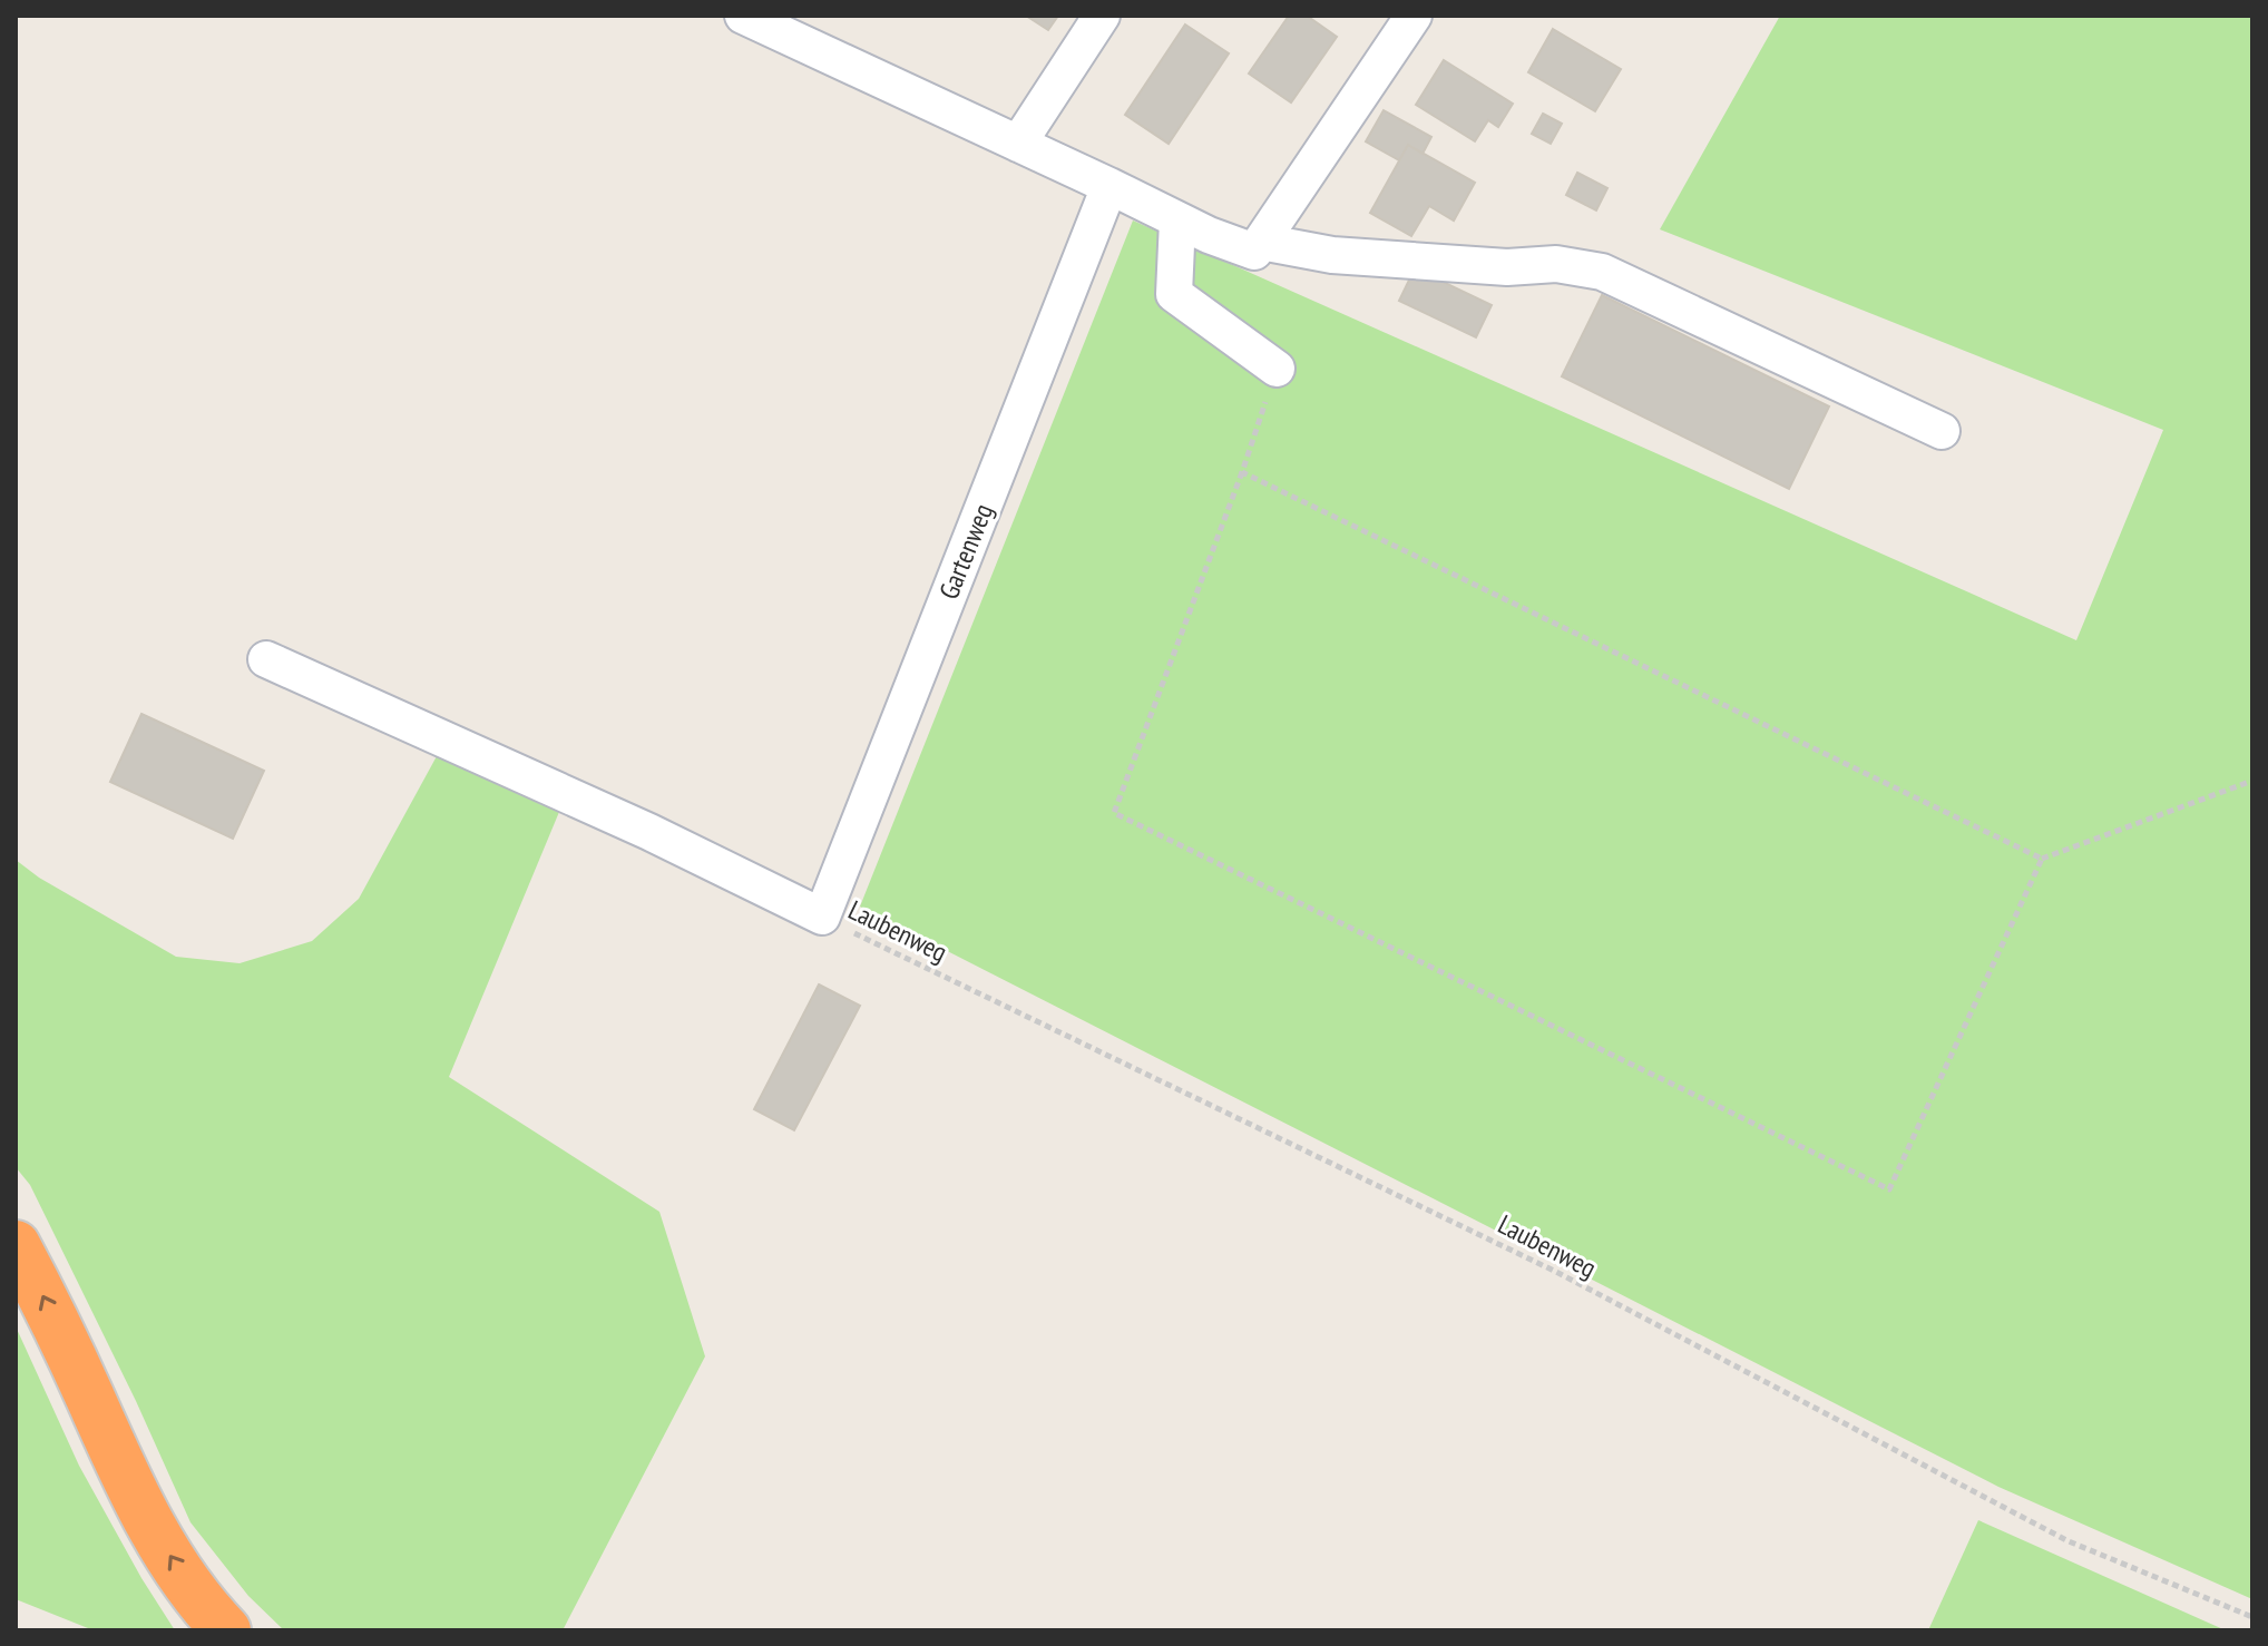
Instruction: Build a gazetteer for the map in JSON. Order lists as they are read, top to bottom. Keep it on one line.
{"streets":{"street":["Gartenweg"],"path":["Laubenweg"]},"crossings":[["Gartenweg","Laubenweg"]]}
